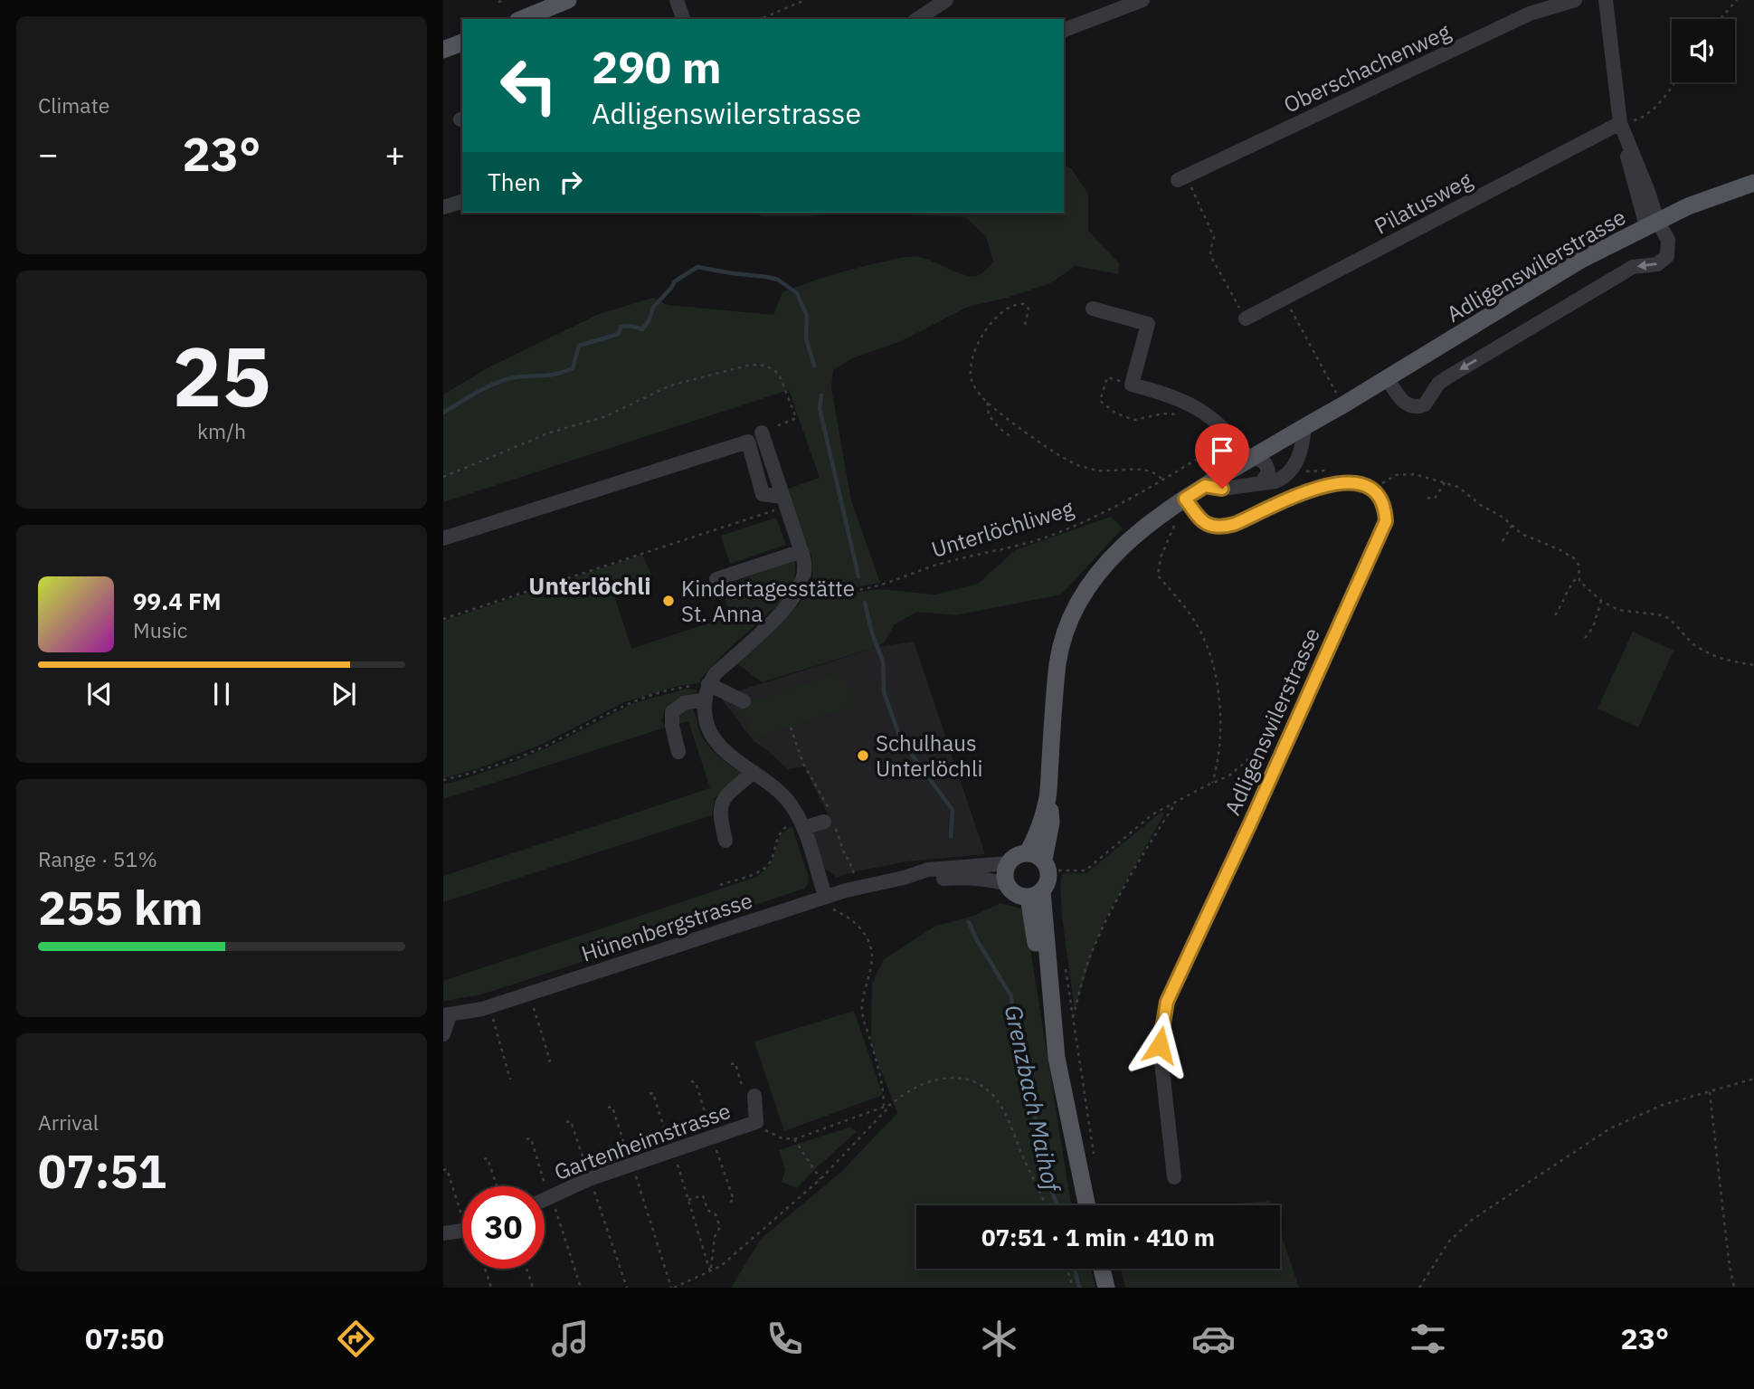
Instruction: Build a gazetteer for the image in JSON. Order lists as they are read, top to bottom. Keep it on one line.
{"streets":{"main road":["Adligenswilerstrasse"],"street":["Oberschachenweg","Pilatusweg","Hünenbergstrasse","Gartenheimstrasse"],"path":["Unterlöchliweg"]},"crossings":[["Adligenswilerstrasse","Hünenbergstrasse"]],"districts":["Unterlöchli"],"water":["Grenzbach Maihof"],"places":["Kindertagesstätte St. Anna","Schulhaus Unterlöchli"],"page":{"tile":["Climate",["25","km/h"],["Range · 51%","255 km"],["Arrival","07:51"]],"turn":["290 m","Adligenswilerstrasse"],"heat":["−","23°","+"],"then":"Then","song":["99.4 FM","Music"],"limit":"30","trip":"07:51 · 1 min · 410 m","tabs":["07:50","23°"]}}
